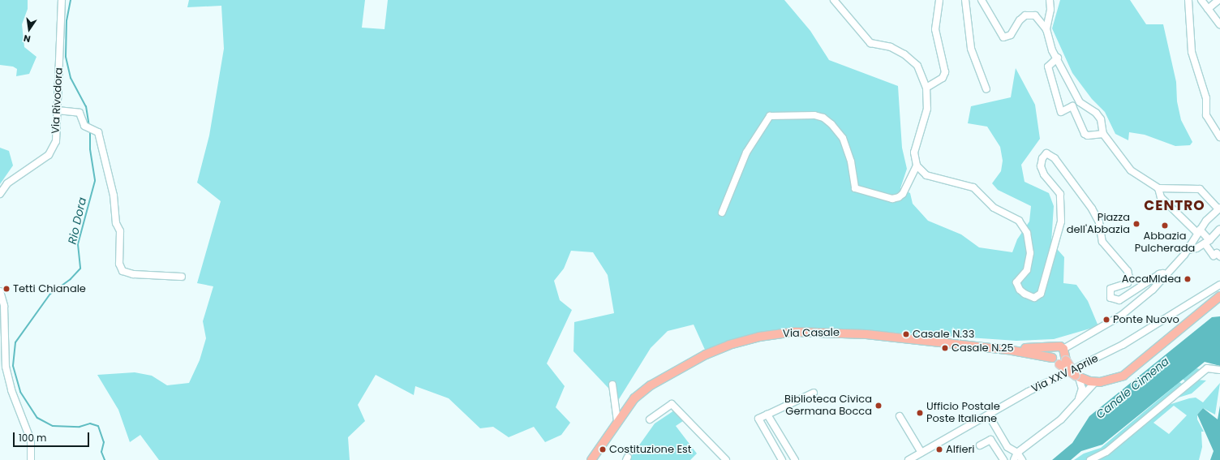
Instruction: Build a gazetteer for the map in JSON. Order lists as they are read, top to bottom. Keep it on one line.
{"streets":{"main road":["Via Casale"],"street":["Via Rivodora","Via XXV Aprile"]},"districts":["CENTRO"],"water":["Rio Dora","Canale Cimena"],"places":["Piazza dell'Abbazia","Abbazia Pulcherada","AccaMIdea","Tetti Chianale","Ponte Nuovo","Casale N.33","Casale N.25","Biblioteca Civica Germana Bocca","Ufficio Postale Poste Italiane","Costituzione Est","Alfieri"],"scale_bar":"100 m","north":"bottom"}
